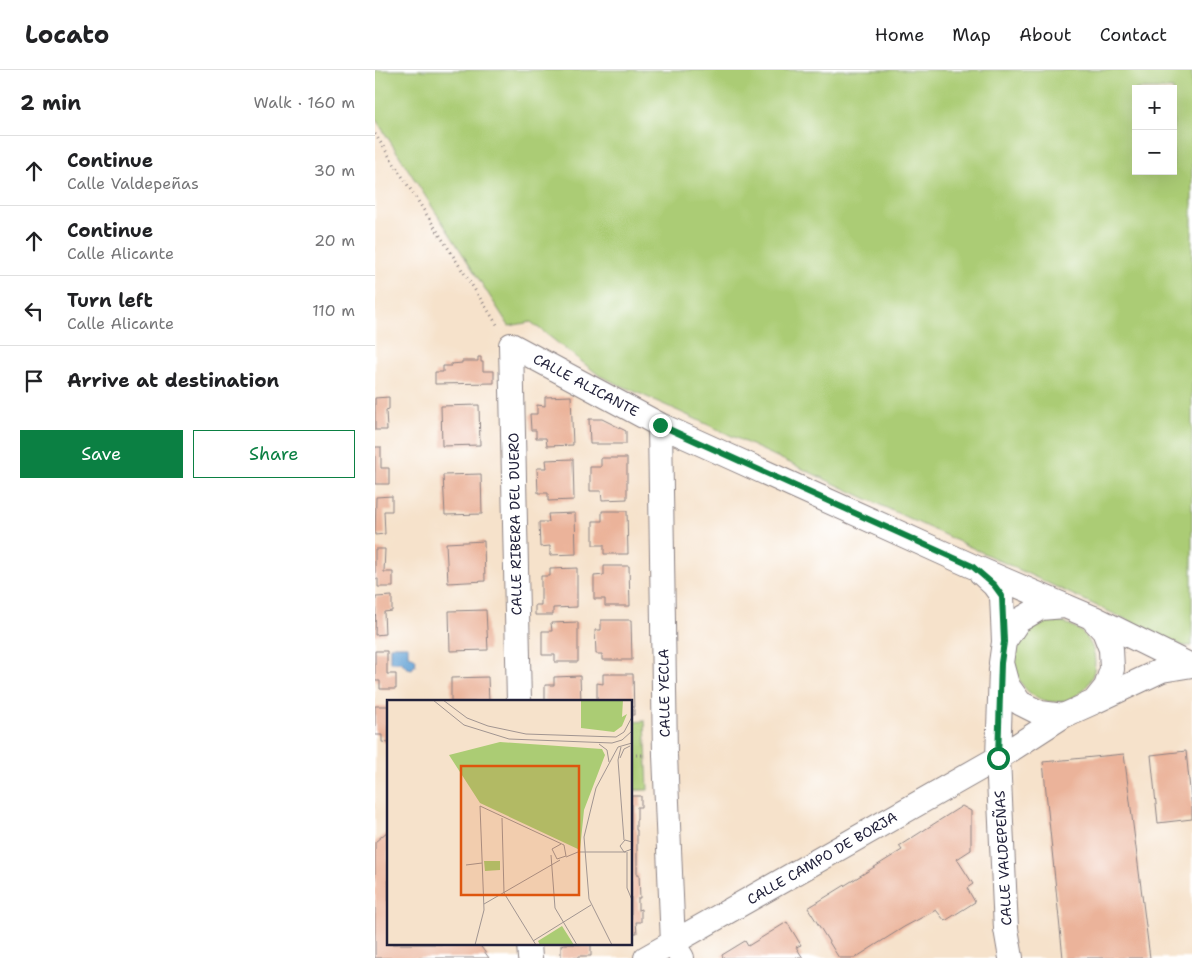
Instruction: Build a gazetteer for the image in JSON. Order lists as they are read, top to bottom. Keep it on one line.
{"streets":{"street":["CALLE ALICANTE","CALLE RIBERA DEL DUERO","CALLE YECLA","CALLE CAMPO DE BORJA","CALLE VALDEPEÑAS"]},"crossings":[["CALLE ALICANTE","CALLE RIBERA DEL DUERO"],["CALLE ALICANTE","CALLE YECLA"],["CALLE ALICANTE","CALLE VALDEPEÑAS"],["CALLE YECLA","CALLE CAMPO DE BORJA"],["CALLE CAMPO DE BORJA","CALLE VALDEPEÑAS"]],"page":{"header":"Locato","nav":["Home","Map","About","Contact"],"heading":["2 min","Walk · 160 m"],"map_buttons":["+","−"],"list":[["Continue","Calle Valdepeñas","30 m"],["Continue","Calle Alicante","20 m"],["Turn left","Calle Alicante","110 m"],"Arrive at destination"],"buttons":["Save","Share"]}}
